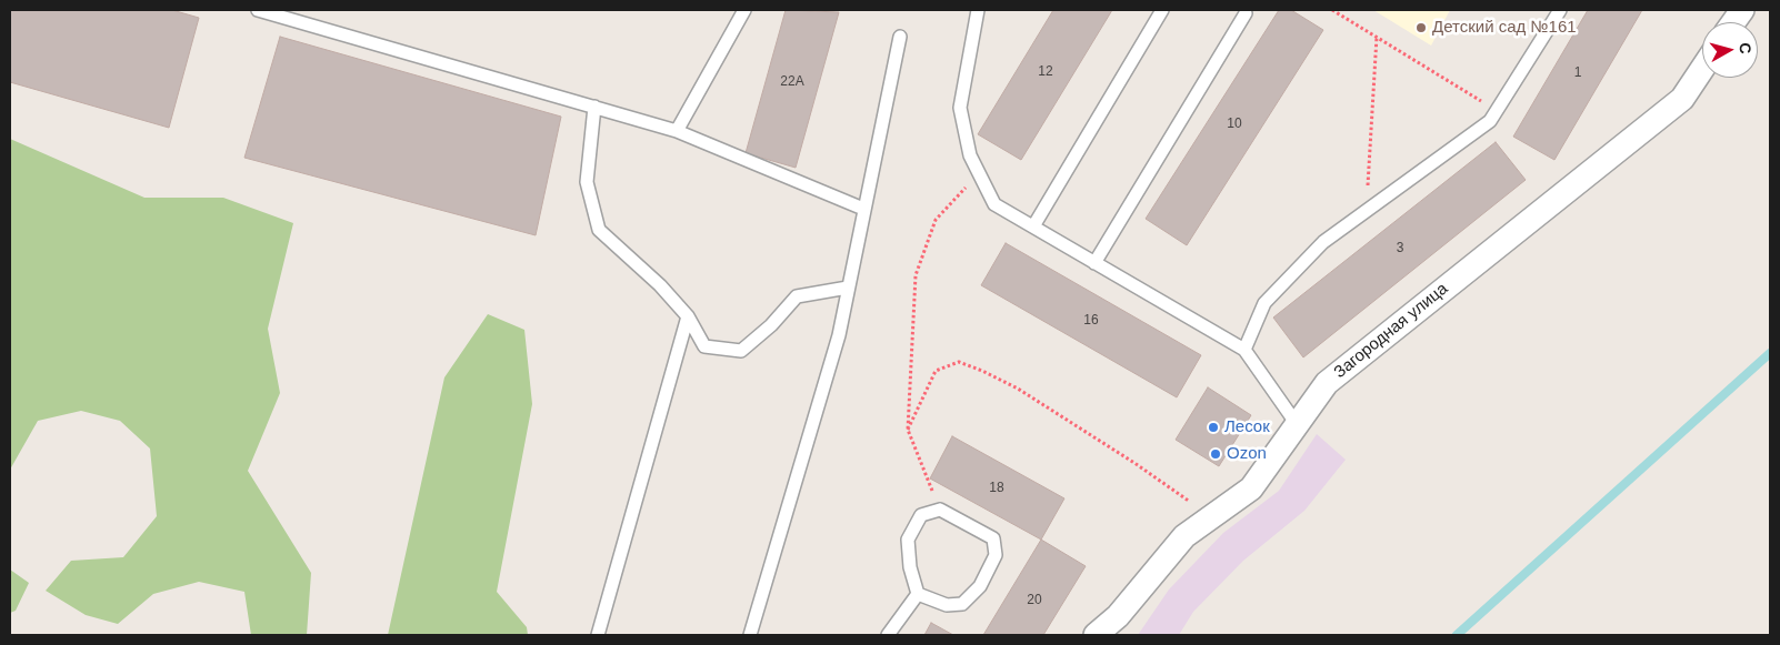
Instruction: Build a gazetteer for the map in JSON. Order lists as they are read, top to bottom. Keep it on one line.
{"streets":{"street":["Загородная улица"]},"places":["Детский сад №161","Лесок","Ozon"],"house_numbers":["12","1","22А","10","3","16","18","20"],"north":"right"}
